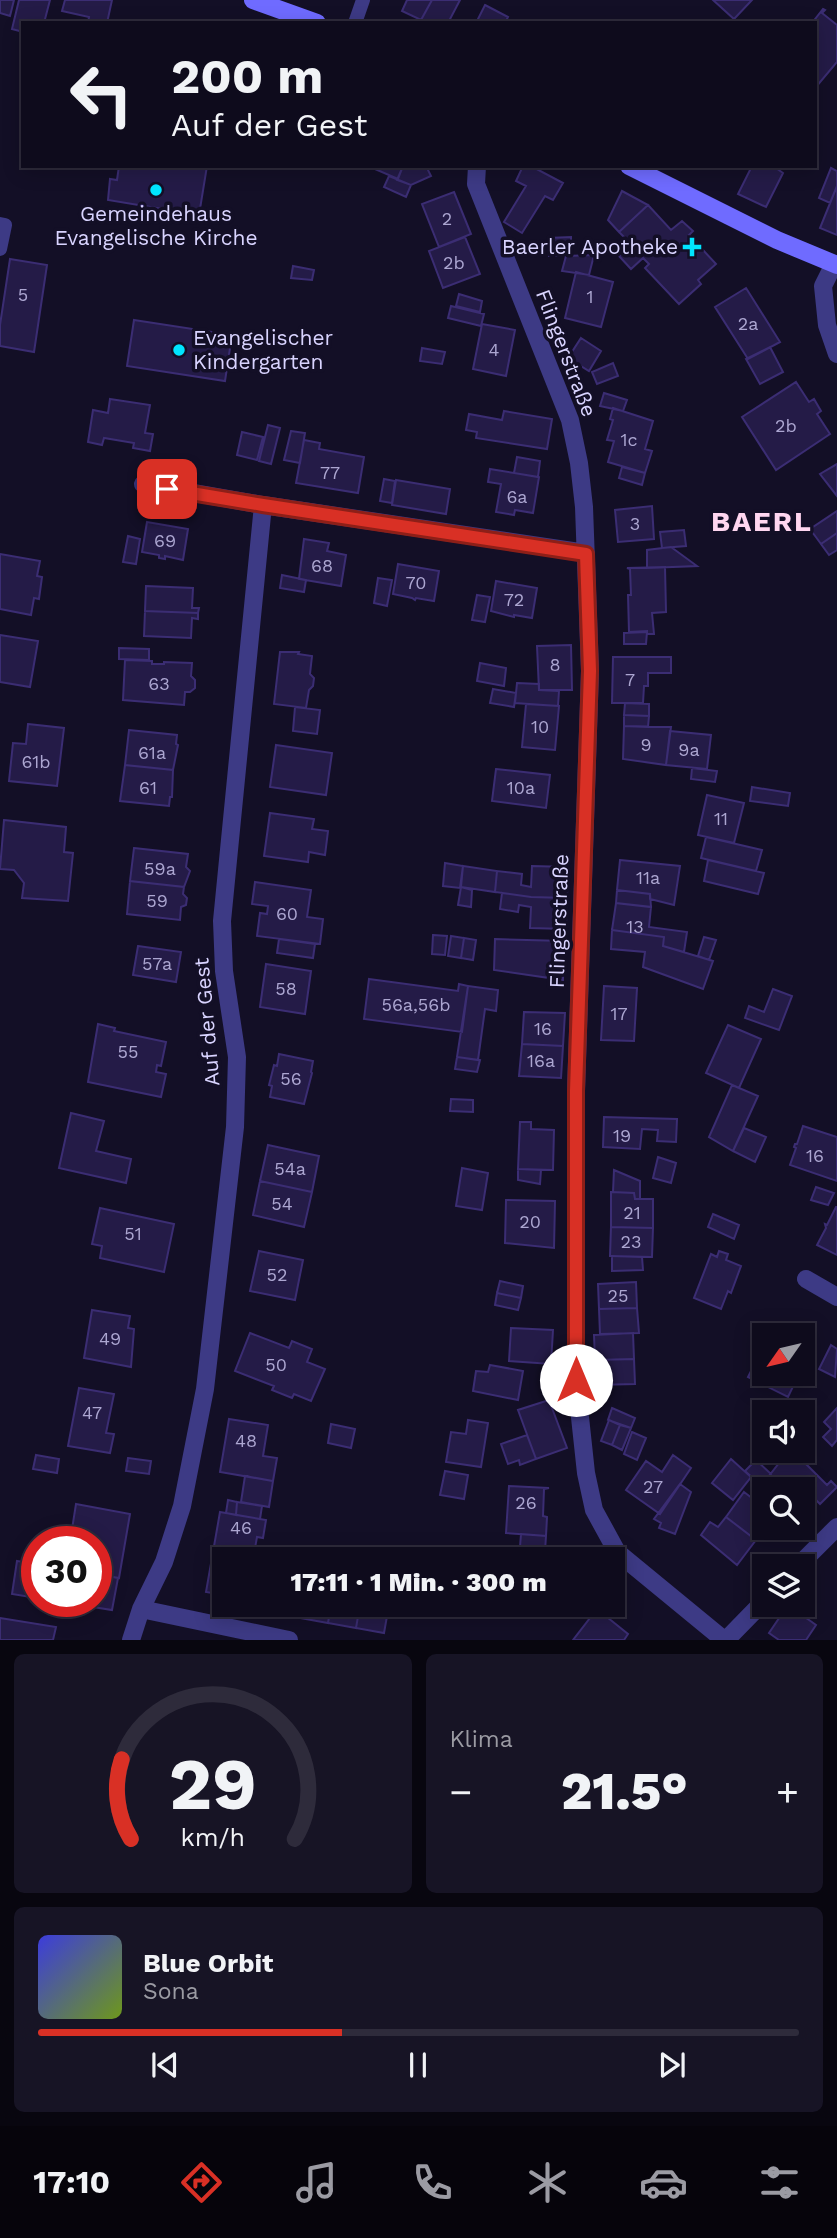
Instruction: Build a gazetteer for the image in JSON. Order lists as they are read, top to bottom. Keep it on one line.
{"streets":{"street":["Flingerstraße","Auf der Gest"]},"districts":["BAERL"],"places":{"other":["Gemeindehaus Evangelische Kirche","Evangelischer Kindergarten"],"health":["Baerler Apotheke"]},"house_numbers":["2","2b","5","1","2a","4","2b","1c","77","6a","3","69","68","70","72","8","7","63","10","9","9a","61a","61b","61","10a","11","59a","11a","59","60","13","57a","58","56a,56b","17","16","55","16a","56","19","16","54a","54","21","20","51","23","52","25","49","50","47","48","27","26","46"],"north":"bottom left","page":{"turn":["200 m","Auf der Gest"],"limit":"30","trip":"17:11 · 1 Min. · 300 m","tile":"Klima","heat":["−","21.5°","+"],"song":["Blue Orbit","Sona"],"tabs":"17:10","gauge":["29","km/h"]}}
